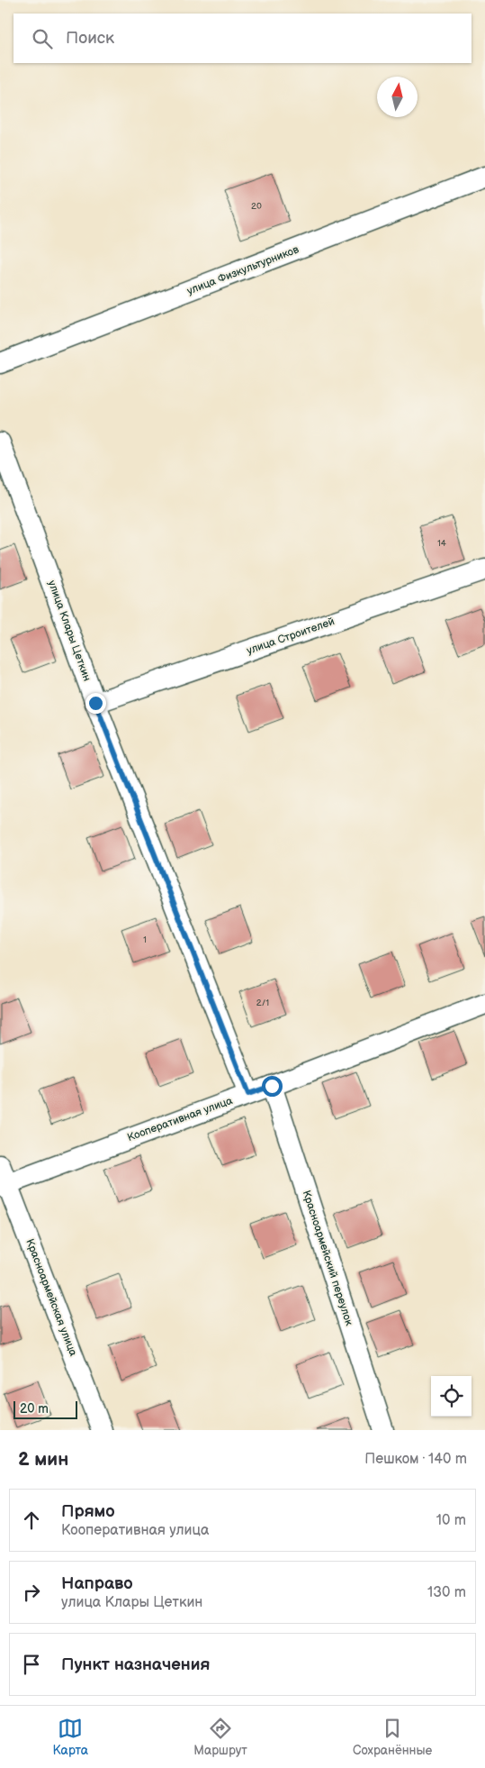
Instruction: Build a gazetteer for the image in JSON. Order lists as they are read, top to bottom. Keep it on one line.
{"streets":{"street":["улица Физкультурников","улица Клары Цеткин","улица Строителей","Кооперативная улица","Красноармейский переулок","Красноармейская улица"]},"crossings":[["улица Клары Цеткин","улица Строителей"],["улица Клары Цеткин","Кооперативная улица"],["Кооперативная улица","Красноармейский переулок"],["Кооперативная улица","Красноармейская улица"]],"house_numbers":["20","14","1","2/1"],"scale_bar":"20 m","north":"top","page":{"search":"Поиск","scale":"20 m","heading":["2 мин","Пешком · 140 m"],"list":[["Прямо","Кооперативная улица","10 m"],["Направо","улица Клары Цеткин","130 m"],"Пункт назначения"],"nav":["Карта","Маршрут","Сохранённые"]}}
